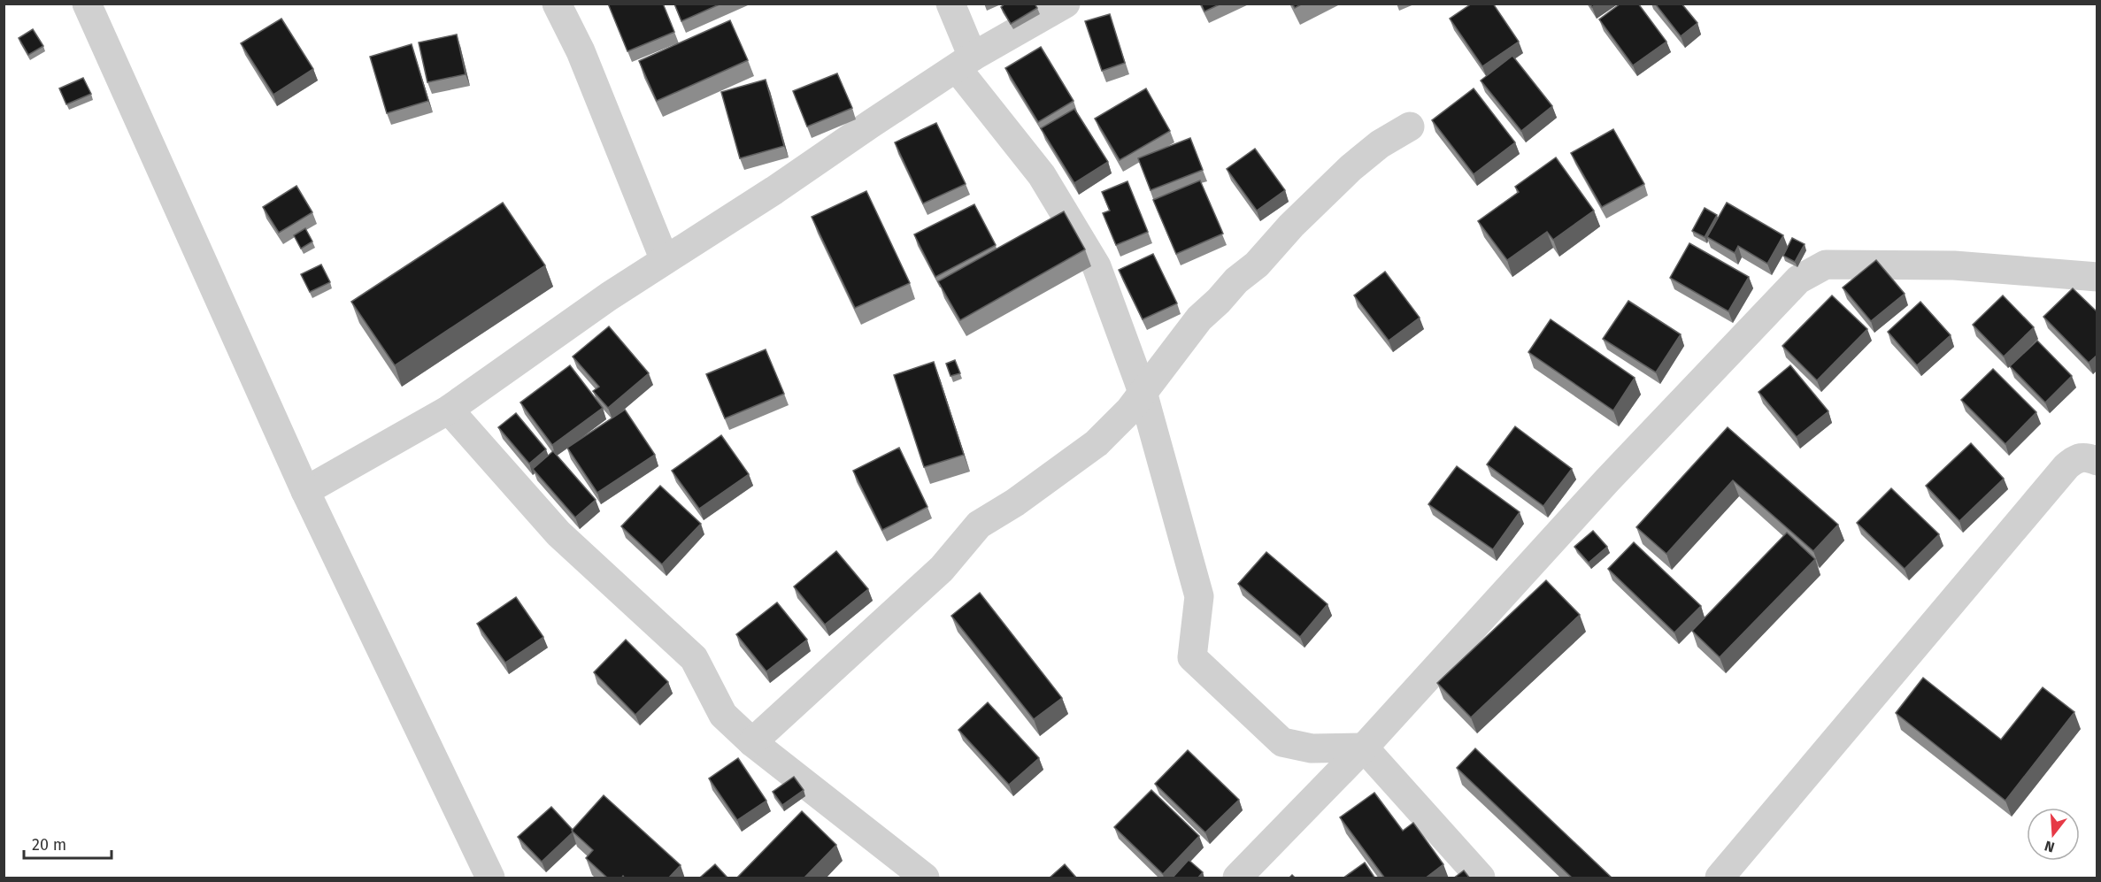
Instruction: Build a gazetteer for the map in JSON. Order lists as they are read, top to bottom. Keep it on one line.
{"scale_bar":"20 m","north":"bottom"}
